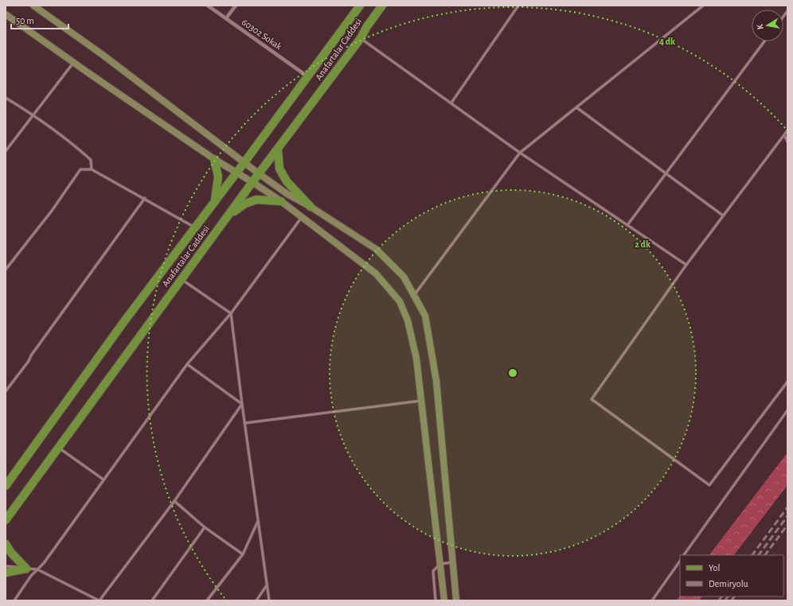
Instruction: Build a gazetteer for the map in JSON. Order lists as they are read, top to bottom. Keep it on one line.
{"streets":{"main road":["Anafartalar Caddesi"],"street":["60302 Sokak"]},"crossings":[["60302 Sokak","Anafartalar Caddesi"]],"legend":["Yol","Demiryolu"],"scale_bar":"50 m","north":"left","rings":["4 dk","2 dk"]}
